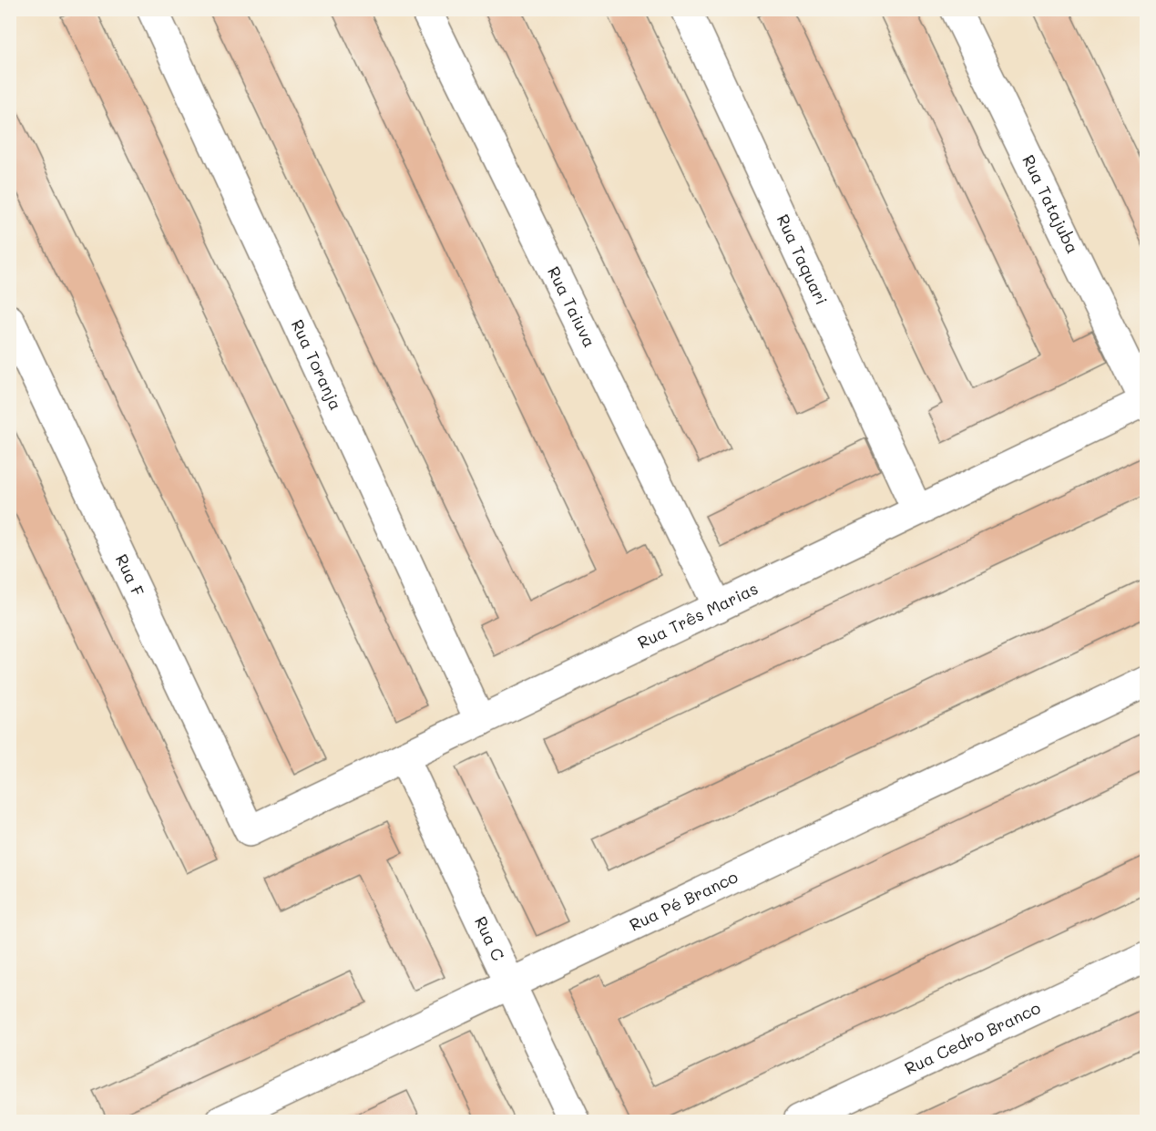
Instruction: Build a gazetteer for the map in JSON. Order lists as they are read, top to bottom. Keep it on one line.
{"streets":{"street":["Rua Tatajuba","Rua Taquari","Rua Taiuva","Rua Toranja","Rua F","Rua Três Marias","Rua Pé Branco","Rua C","Rua Cedro Branco"]},"crossings":[["Rua Tatajuba","Rua Três Marias"],["Rua Taquari","Rua Três Marias"],["Rua Taiuva","Rua Três Marias"],["Rua Toranja","Rua Três Marias"],["Rua F","Rua Três Marias"],["Rua Três Marias","Rua C"],["Rua Pé Branco","Rua C"]]}
